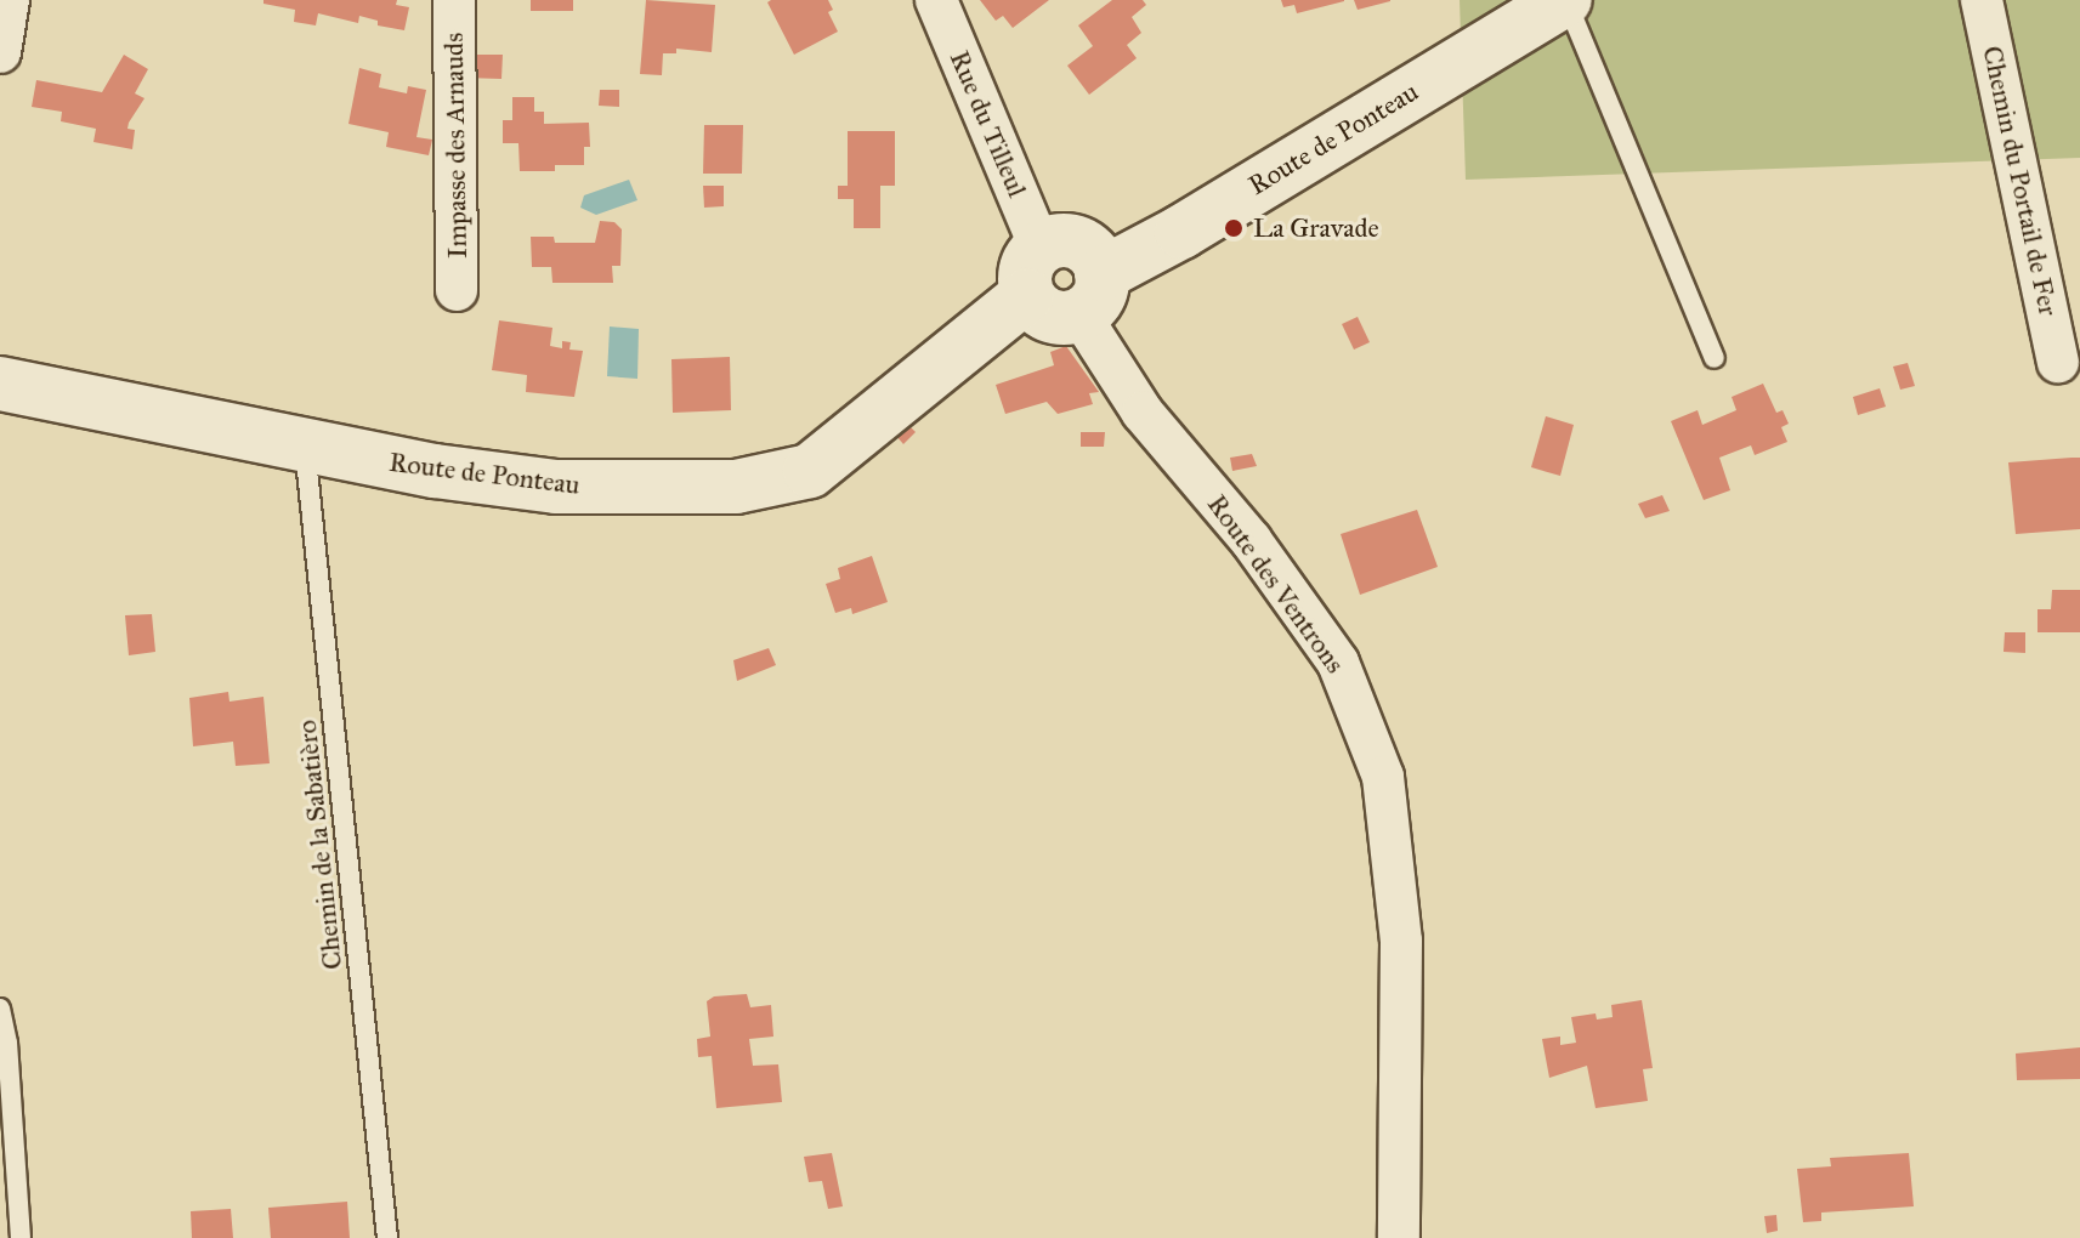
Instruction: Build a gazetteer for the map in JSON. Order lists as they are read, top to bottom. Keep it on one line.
{"streets":{"street":["Rue du Tilleul","Route de Ponteau","Impasse des Arnauds","Chemin du Portail de Fer","Route des Ventrons"],"lane":["Chemin de la Sabatièro"]},"crossings":[["Rue du Tilleul","Route de Ponteau"],["Rue du Tilleul","Route des Ventrons"],["Route de Ponteau","Route des Ventrons"],["Route de Ponteau","Chemin de la Sabatièro"]],"places":["La Gravade"]}
